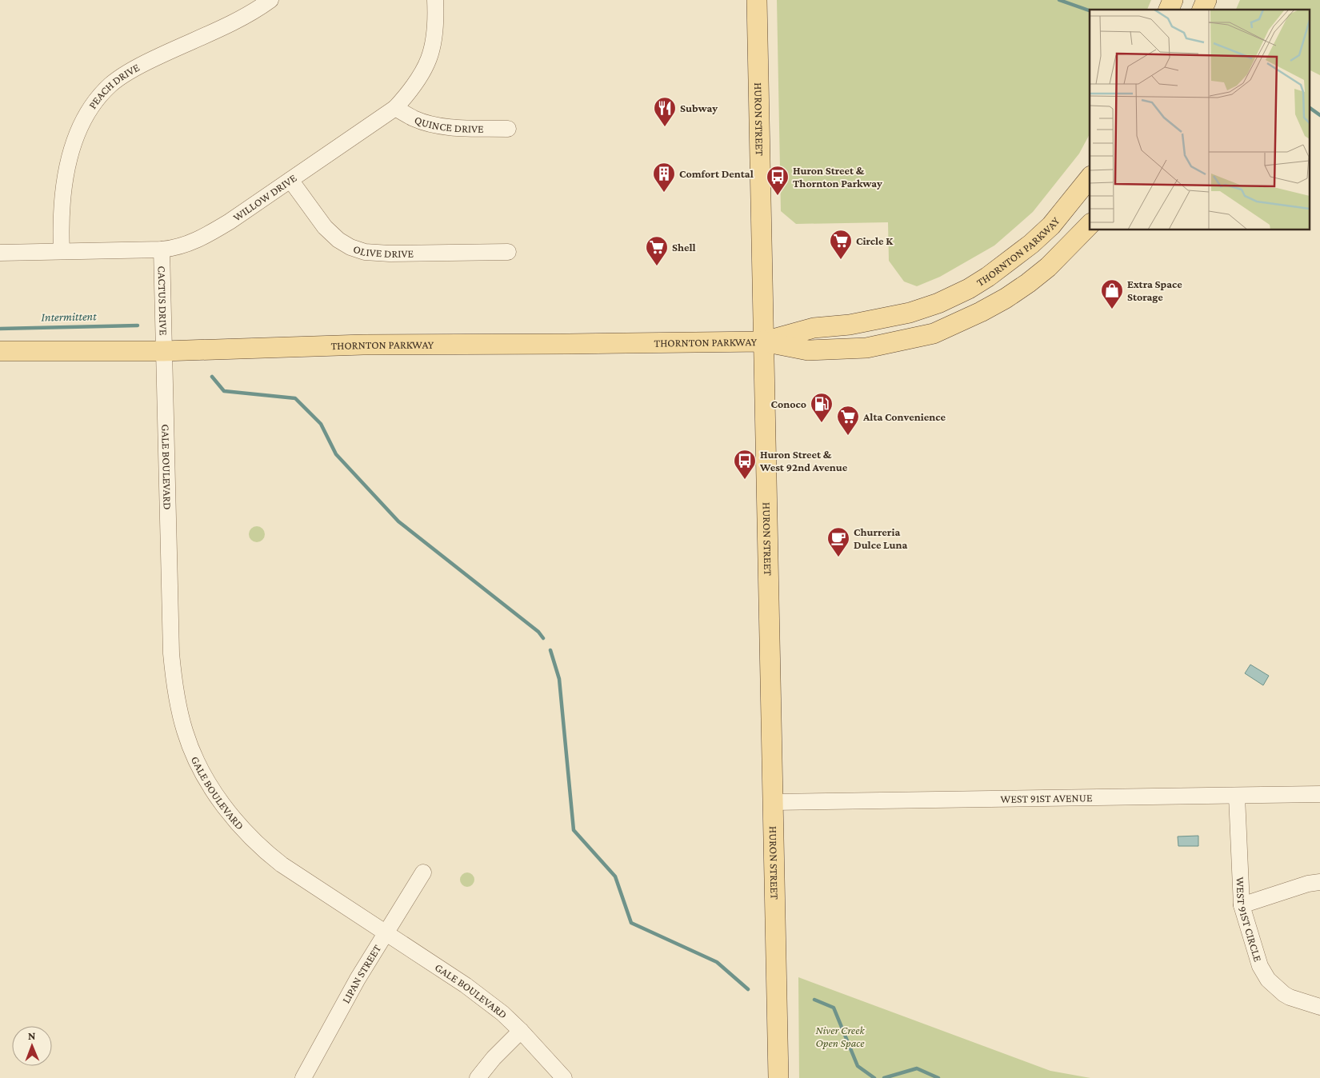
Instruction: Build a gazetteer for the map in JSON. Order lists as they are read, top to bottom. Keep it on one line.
{"streets":{"main road":["HURON STREET","THORNTON PARKWAY"],"street":["PEACH DRIVE","QUINCE DRIVE","WILLOW DRIVE","OLIVE DRIVE","CACTUS DRIVE","GALE BOULEVARD","WEST 91ST AVENUE","WEST 91ST CIRCLE","LIPAN STREET"]},"crossings":[["PEACH DRIVE","WILLOW DRIVE"],["HURON STREET","THORNTON PARKWAY"],["HURON STREET","WEST 91ST AVENUE"],["QUINCE DRIVE","WILLOW DRIVE"],["WILLOW DRIVE","OLIVE DRIVE"],["WILLOW DRIVE","CACTUS DRIVE"],["THORNTON PARKWAY","CACTUS DRIVE"],["THORNTON PARKWAY","GALE BOULEVARD"],["CACTUS DRIVE","GALE BOULEVARD"],["GALE BOULEVARD","LIPAN STREET"],["WEST 91ST AVENUE","WEST 91ST CIRCLE"]],"water":["Intermittent"],"parks":["Niver Creek Open Space"],"places":{"restaurant":["Subway"],"building":["Comfort Dental"],"bus stop":["Huron Street & Thornton Parkway","Huron Street & West 92nd Avenue"],"supermarket":["Circle K","Shell","Alta Convenience"],"shop":["Extra Space Storage"],"fuel station":["Conoco"],"cafe":["Churreria Dulce Luna"]},"north":"top"}
